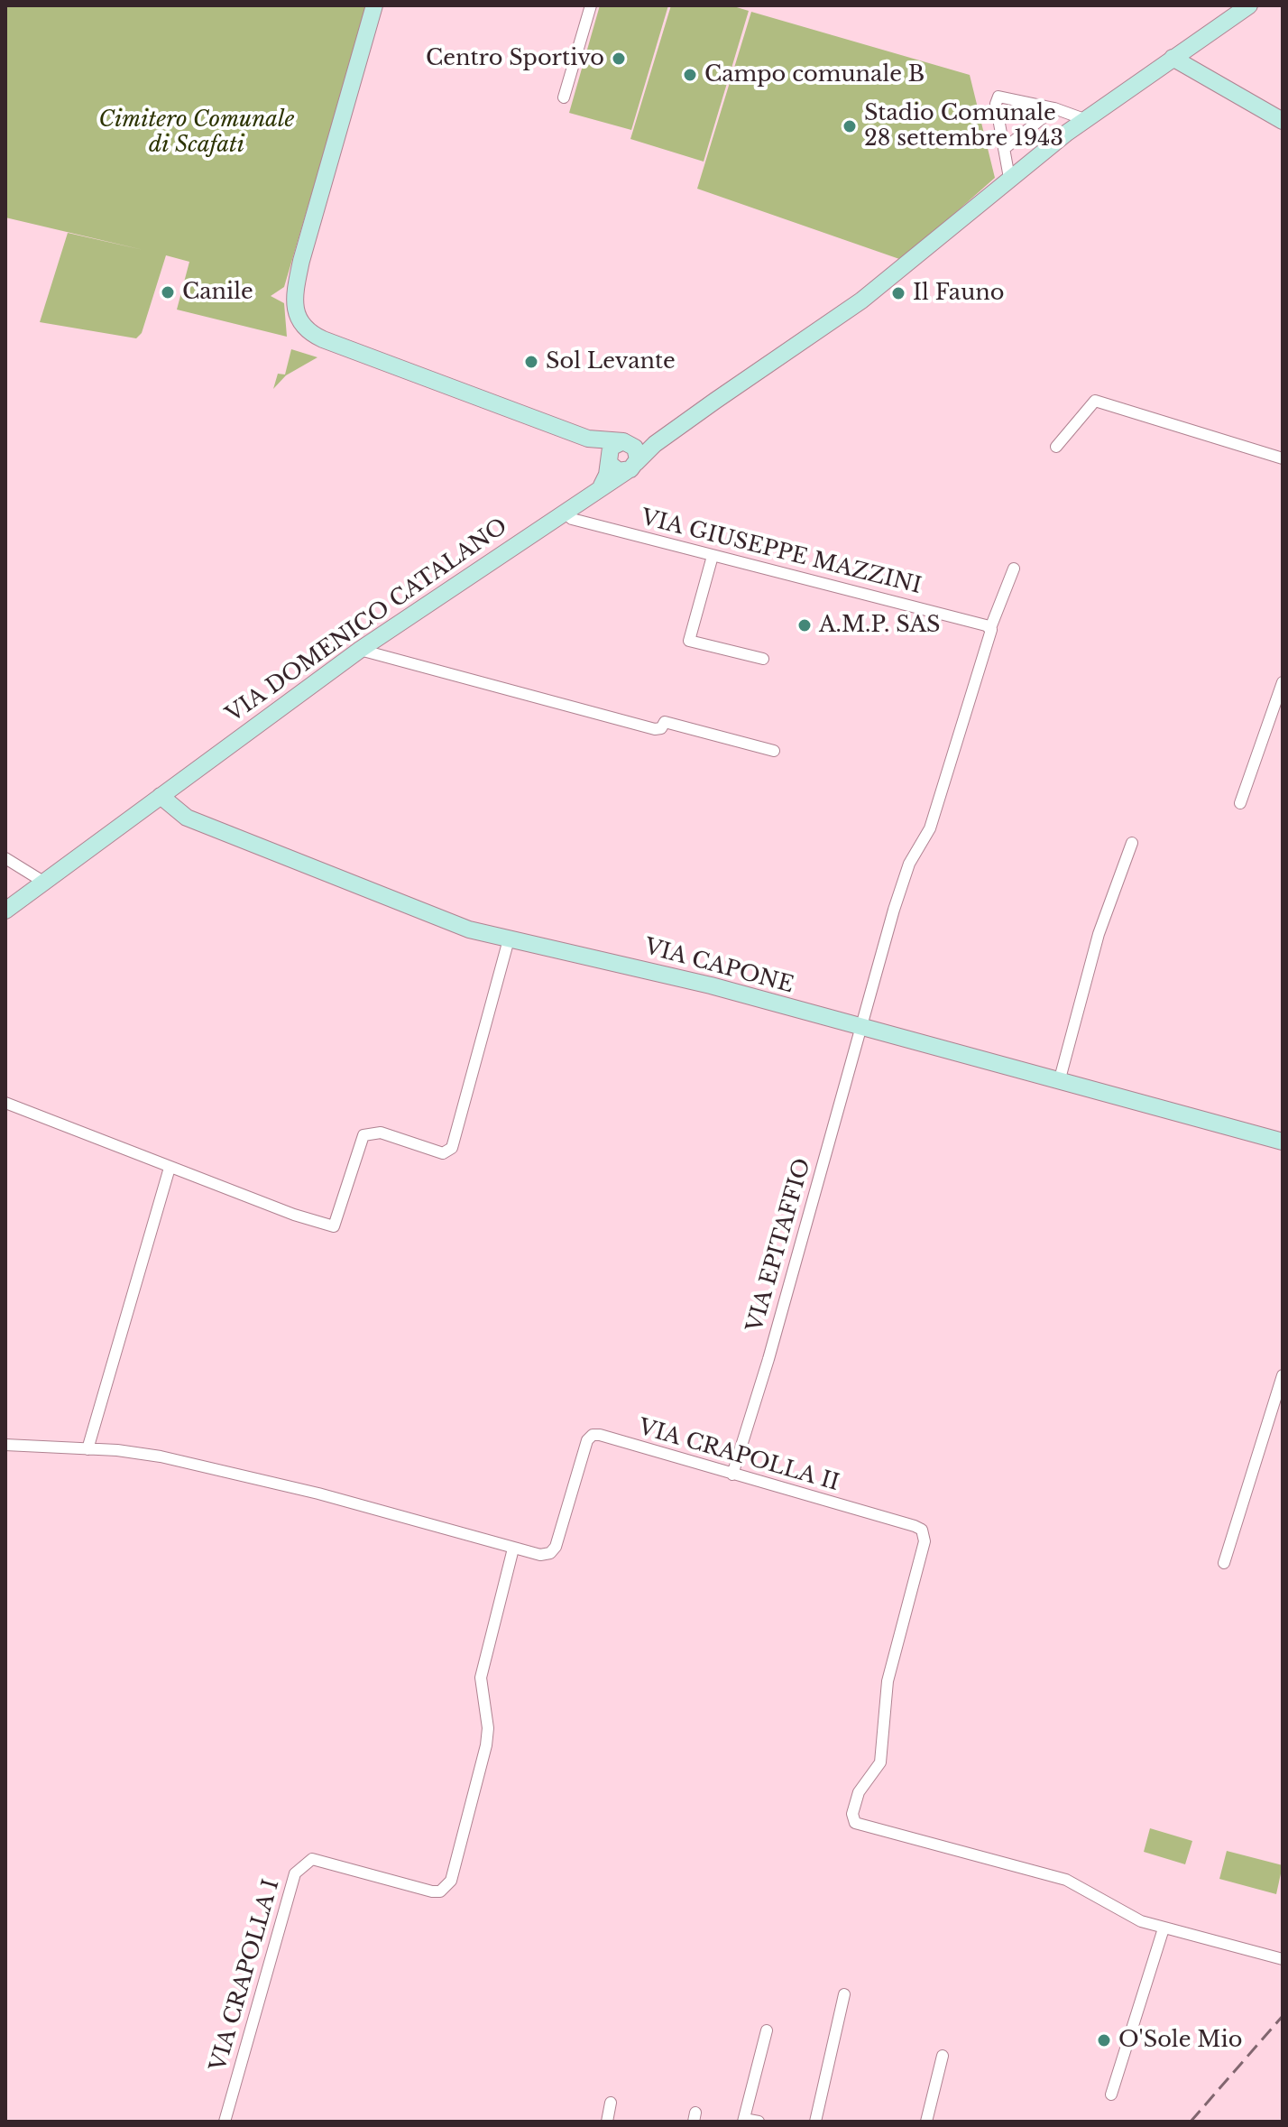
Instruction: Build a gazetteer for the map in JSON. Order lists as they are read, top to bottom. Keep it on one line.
{"streets":{"street":["VIA GIUSEPPE MAZZINI","VIA DOMENICO CATALANO","VIA CAPONE","VIA EPITAFFIO","VIA CRAPOLLA II","VIA CRAPOLLA I"]},"crossings":[["VIA GIUSEPPE MAZZINI","VIA DOMENICO CATALANO"],["VIA DOMENICO CATALANO","VIA CAPONE"],["VIA CAPONE","VIA EPITAFFIO"],["VIA EPITAFFIO","VIA CRAPOLLA II"],["VIA CRAPOLLA II","VIA CRAPOLLA I"]],"parks":["Cimitero Comunale di Scafati"],"places":["Centro Sportivo","Campo comunale B","Stadio Comunale 28 settembre 1943","Canile","Il Fauno","Sol Levante","A.M.P. SAS","O'Sole Mio"]}
